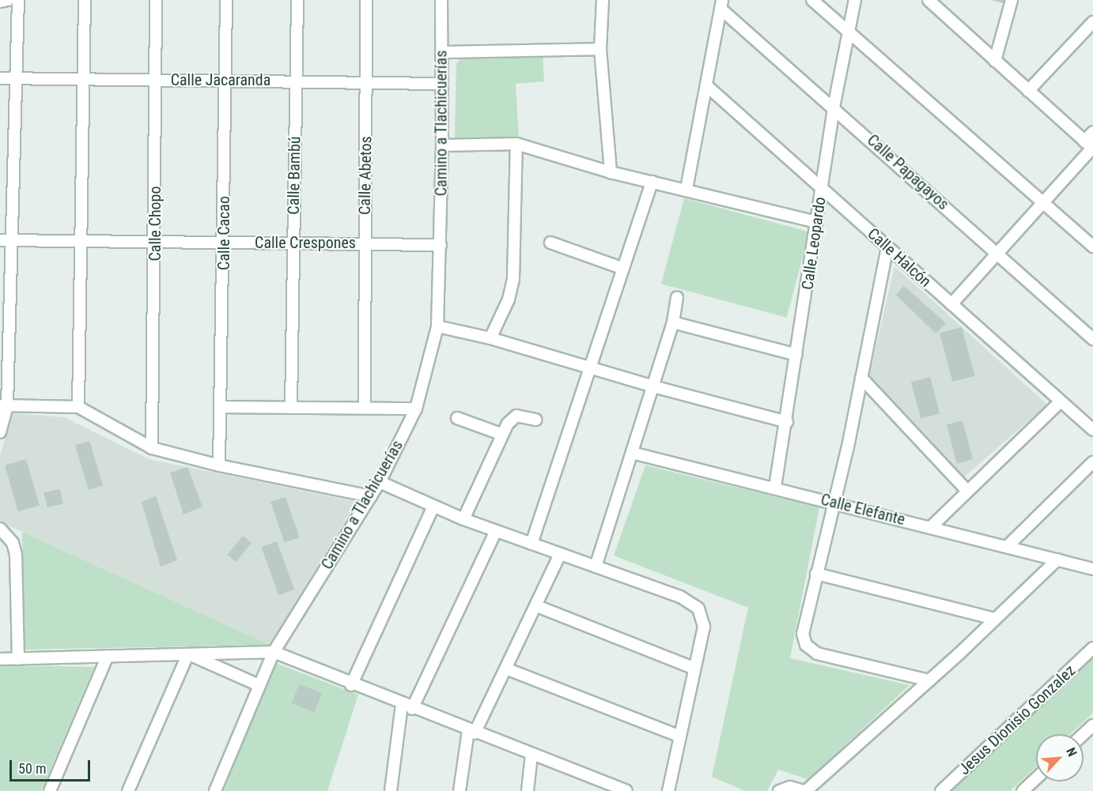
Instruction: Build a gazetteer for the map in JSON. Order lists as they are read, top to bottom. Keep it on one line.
{"streets":{"street":["Calle Jacaranda","Camino a Tlachicuerías","Calle Papagayos","Calle Bambú","Calle Abetos","Calle Chopo","Calle Cacao","Calle Crespones","Calle Leopardo","Calle Halcón","Calle Elefante","Jesus Dionisio Gonzalez"]},"crossings":[["Calle Jacaranda","Camino a Tlachicuerías"],["Calle Jacaranda","Calle Bambú"],["Calle Jacaranda","Calle Abetos"],["Calle Jacaranda","Calle Chopo"],["Calle Jacaranda","Calle Cacao"],["Camino a Tlachicuerías","Calle Crespones"],["Calle Papagayos","Calle Leopardo"],["Calle Bambú","Calle Crespones"],["Calle Abetos","Calle Crespones"],["Calle Chopo","Calle Crespones"],["Calle Cacao","Calle Crespones"],["Calle Leopardo","Calle Halcón"],["Calle Leopardo","Calle Elefante"]],"scale_bar":"50 m","north":"top right"}
